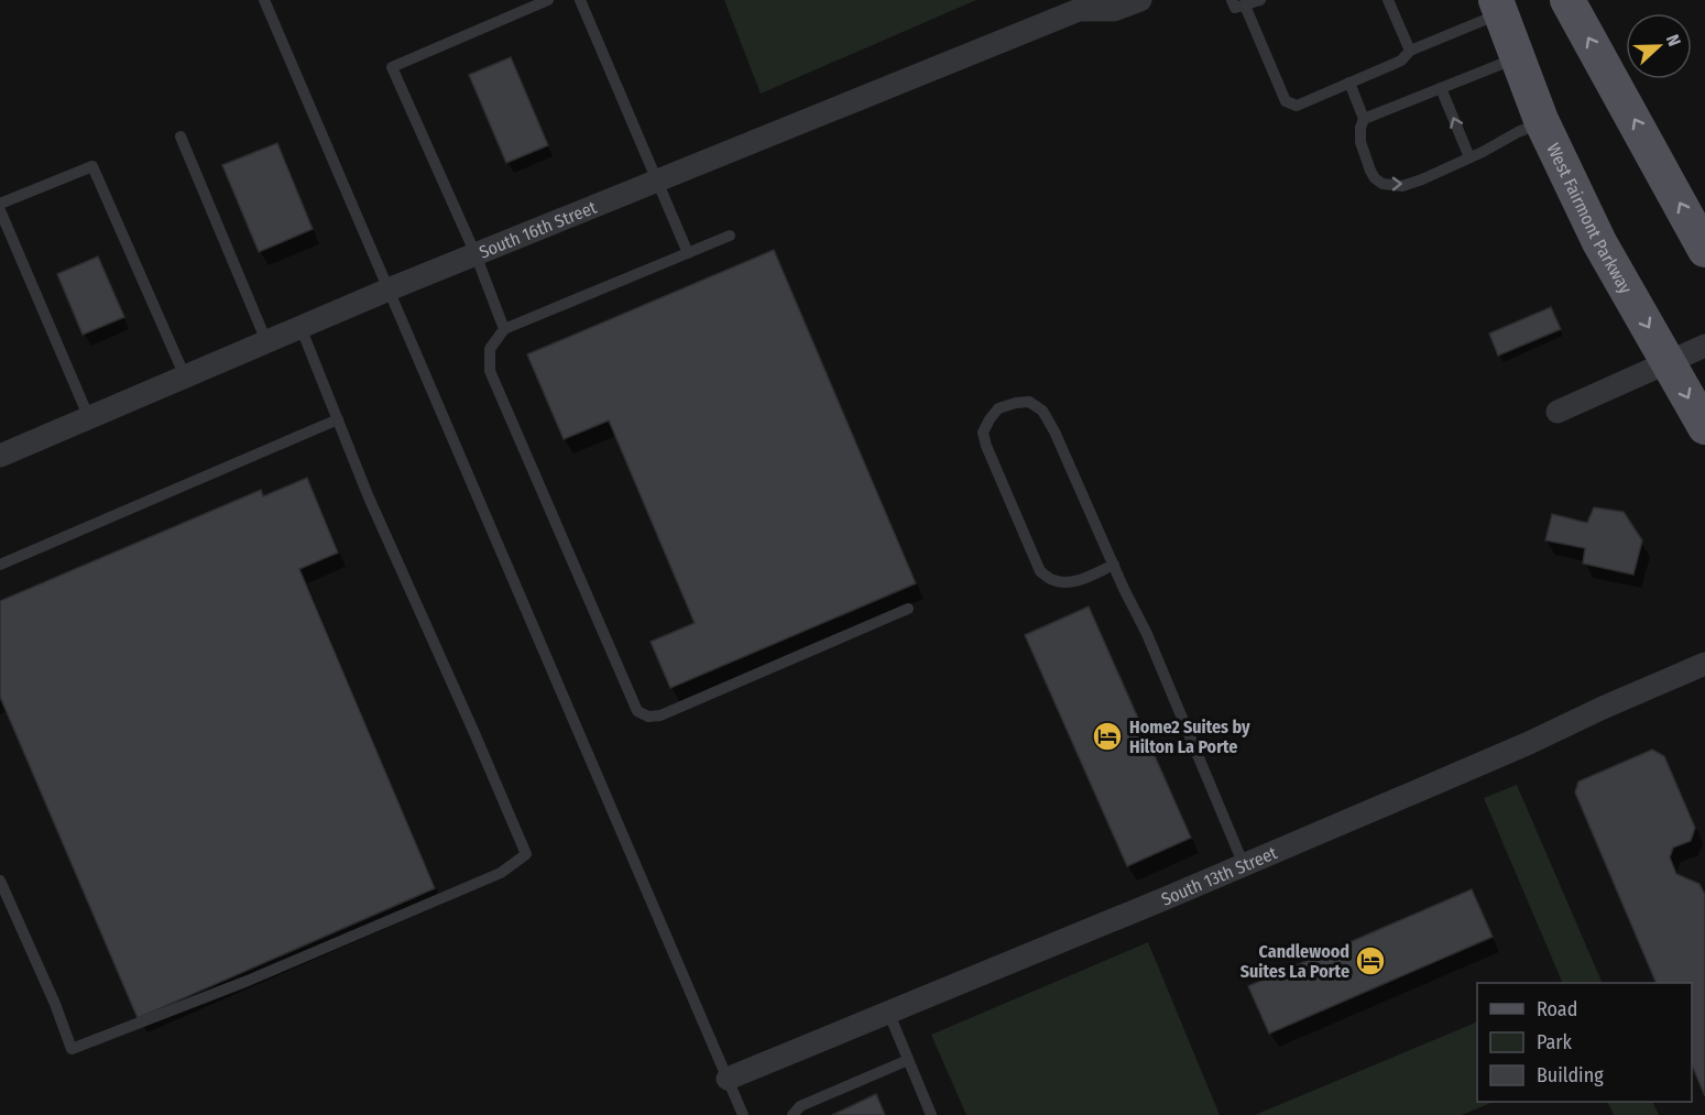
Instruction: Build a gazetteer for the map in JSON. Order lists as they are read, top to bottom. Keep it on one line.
{"streets":{"main road":["West Fairmont Parkway"],"street":["South 16th Street","South 13th Street"]},"places":{"hotel":["Home2 Suites by Hilton La Porte","Candlewood Suites La Porte"]},"legend":["Road","Park","Building"],"north":"right"}
